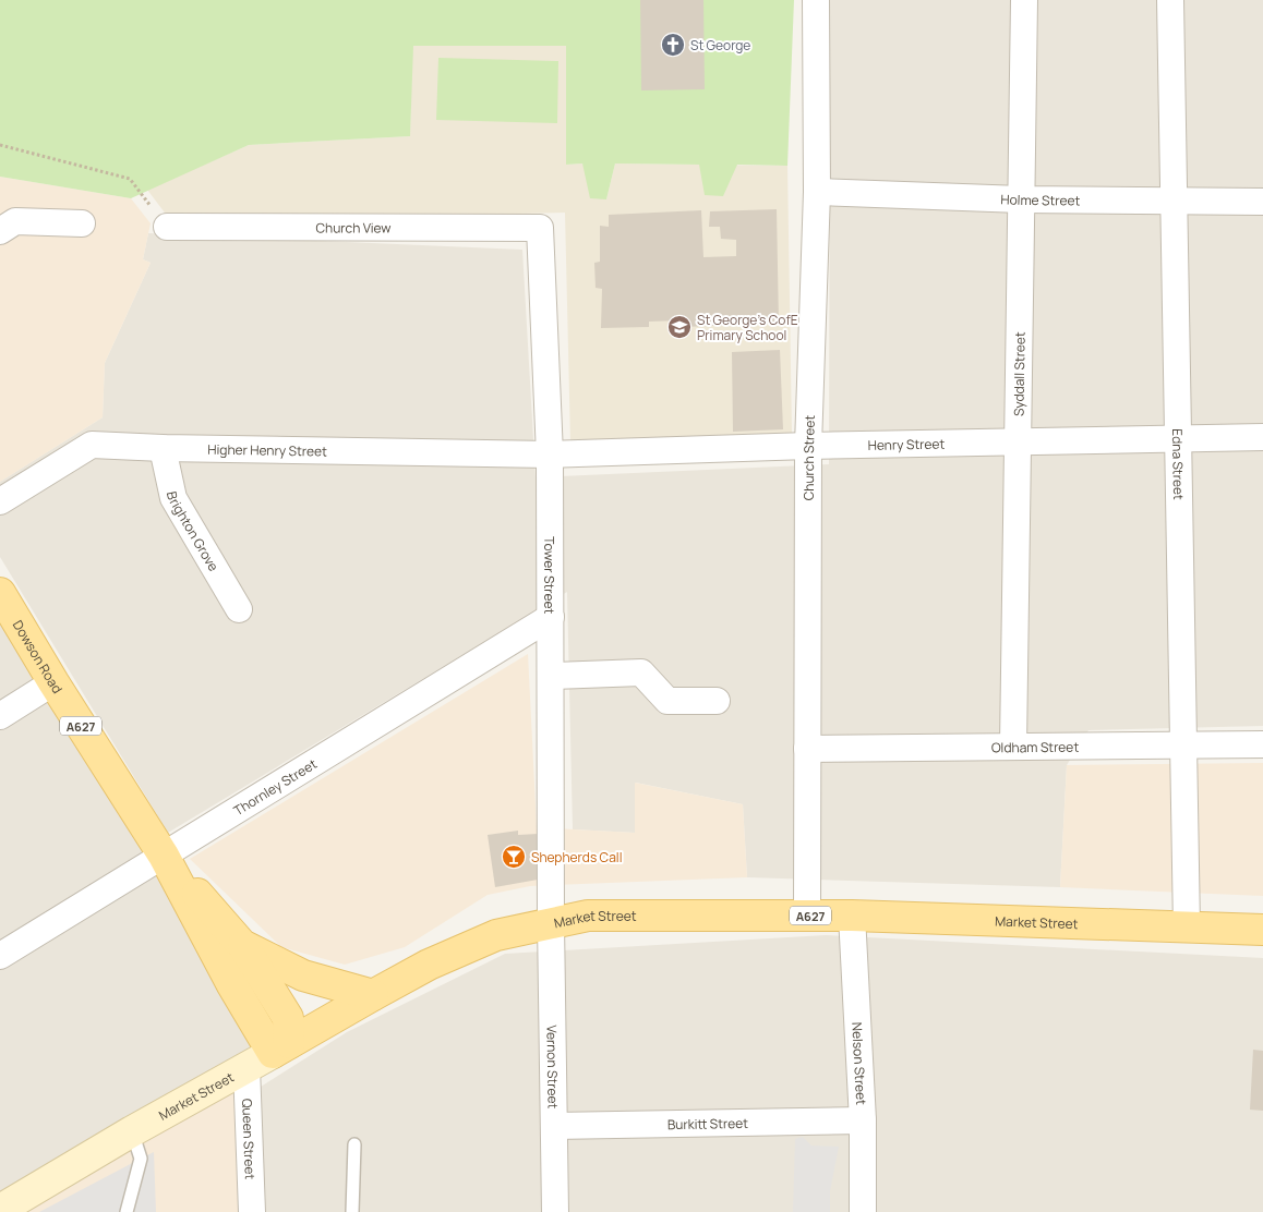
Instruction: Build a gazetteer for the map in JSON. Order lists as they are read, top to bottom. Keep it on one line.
{"streets":{"main road":["Dowson Road","A627","Market Street"],"street":["Holme Street","Church View","Syddall Street","Henry Street","Higher Henry Street","Church Street","Edna Street","Brighton Grove","Tower Street","Oldham Street","Thornley Street","Nelson Street","Vernon Street","Burkitt Street","Queen Street"]},"crossings":[["Holme Street","Syddall Street"],["Holme Street","Church Street"],["Holme Street","Edna Street"],["Church View","Tower Street"],["Syddall Street","Henry Street"],["Syddall Street","Oldham Street"],["Henry Street","Higher Henry Street"],["Henry Street","Church Street"],["Henry Street","Edna Street"],["Henry Street","Tower Street"],["Higher Henry Street","Brighton Grove"],["Higher Henry Street","Tower Street"],["Church Street","Oldham Street"],["Church Street","Market Street"],["Edna Street","Oldham Street"],["Edna Street","Market Street"],["Tower Street","Thornley Street"],["Tower Street","Market Street"],["Tower Street","Vernon Street"],["Dowson Road","A627"],["Dowson Road","Thornley Street"],["Dowson Road","Market Street"],["A627","Market Street"],["Market Street","Nelson Street"],["Market Street","Vernon Street"],["Market Street","Queen Street"],["Nelson Street","Burkitt Street"],["Vernon Street","Burkitt Street"]],"places":{"church":["St George"],"school or university":["St George's CofE Primary School"],"bar":["Shepherds Call"]}}
